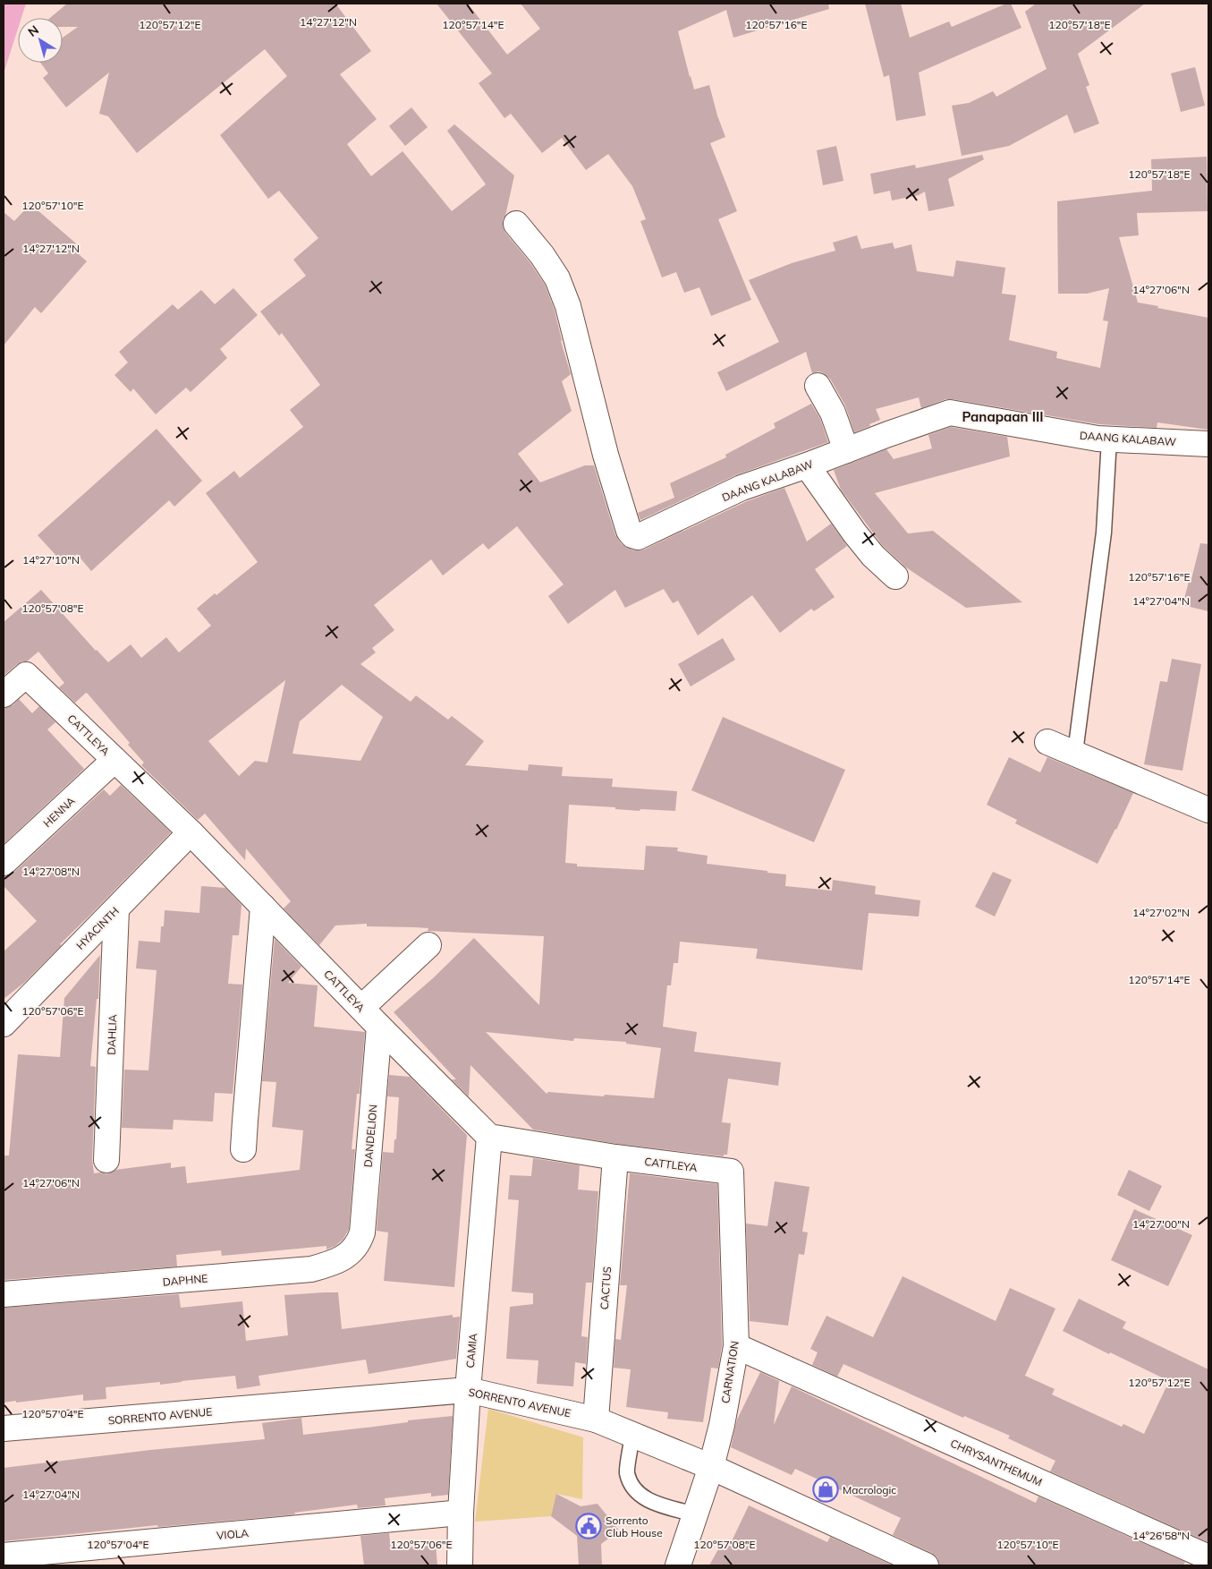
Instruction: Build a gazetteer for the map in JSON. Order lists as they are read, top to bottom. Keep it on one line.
{"streets":{"street":["DAANG KALABAW","CATTLEYA","HENNA","HYACINTH","DAHLIA","DANDELION","DAPHNE","CACTUS","CAMIA","CARNATION","SORRENTO AVENUE","CHRYSANTHEMUM","VIOLA"]},"crossings":[["CATTLEYA","HENNA"],["CATTLEYA","HYACINTH"],["CATTLEYA","DANDELION"],["CATTLEYA","CACTUS"],["CATTLEYA","CAMIA"],["CATTLEYA","CARNATION"],["HYACINTH","DAHLIA"],["DANDELION","DAPHNE"],["CACTUS","SORRENTO AVENUE"],["CAMIA","SORRENTO AVENUE"],["CAMIA","VIOLA"],["CARNATION","SORRENTO AVENUE"],["CARNATION","CHRYSANTHEMUM"]],"districts":["Panapaan III"],"places":{"shop":["Macrologic"],"public building":["Sorrento Club House"]},"north":"top left","coordinates":["14°27'12\"N","120°57'12\"E","120°57'14\"E","120°57'16\"E","120°57'18\"E","120°57'10\"E","14°27'06\"N","14°27'10\"N","14°27'04\"N","120°57'08\"E","14°27'08\"N","14°27'02\"N","120°57'06\"E","14°27'00\"N","120°57'04\"E","14°26'58\"N"]}
